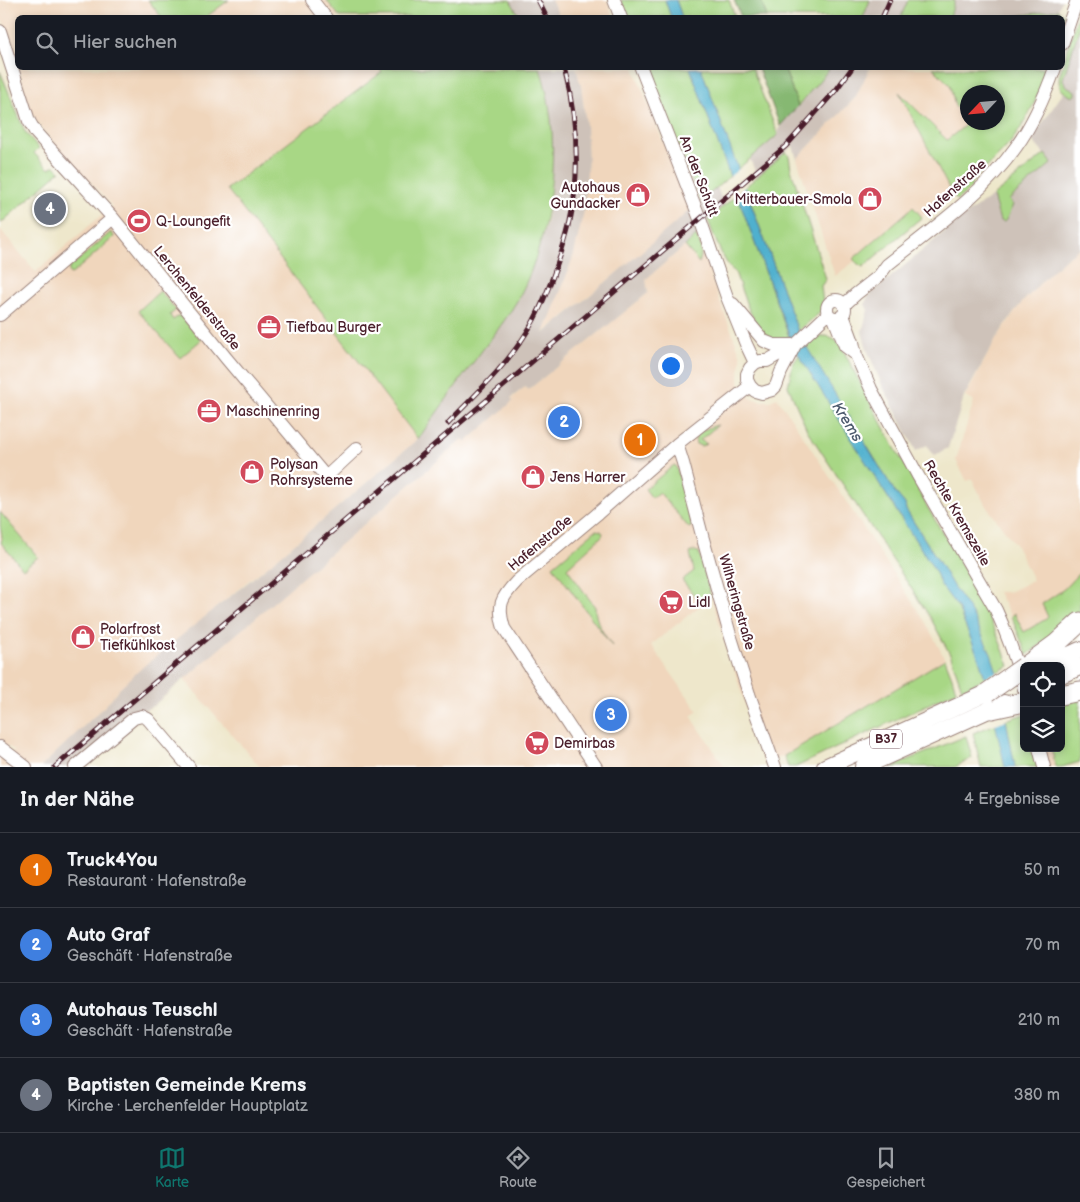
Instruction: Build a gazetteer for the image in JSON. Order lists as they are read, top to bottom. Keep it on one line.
{"streets":{"main road":["B37"],"street":["An der Schütt","Hafenstraße","Lerchenfelderstraße","Rechte Kremszeile","Wilheringstraße"]},"crossings":[["An der Schütt","Hafenstraße"],["Hafenstraße","Rechte Kremszeile"],["Hafenstraße","Wilheringstraße"]],"water":["Krems"],"places":{"shop":["Autohaus Gundacker","Mitterbauer-Smola","Polysan Rohrsysteme","Jens Harrer","Polarfrost Tiefkühlkost"],"sports":["Q-Loungefit"],"office":["Tiefbau Burger","Maschinenring"],"supermarket":["Lidl","Demirbas"]},"north":"bottom left","page":{"search":"Hier suchen","pins":["4","2","1","3"],"heading":["In der Nähe","4 Ergebnisse"],"list":[{"mark":"1","name":"Truck4You","note":"Restaurant · Hafenstraße","value":"50 m"},{"mark":"2","name":"Auto Graf","note":"Geschäft · Hafenstraße","value":"70 m"},{"mark":"3","name":"Autohaus Teuschl","note":"Geschäft · Hafenstraße","value":"210 m"},{"mark":"4","name":"Baptisten Gemeinde Krems","note":"Kirche · Lerchenfelder Hauptplatz","value":"380 m"}],"nav":["Karte","Route","Gespeichert"]}}
